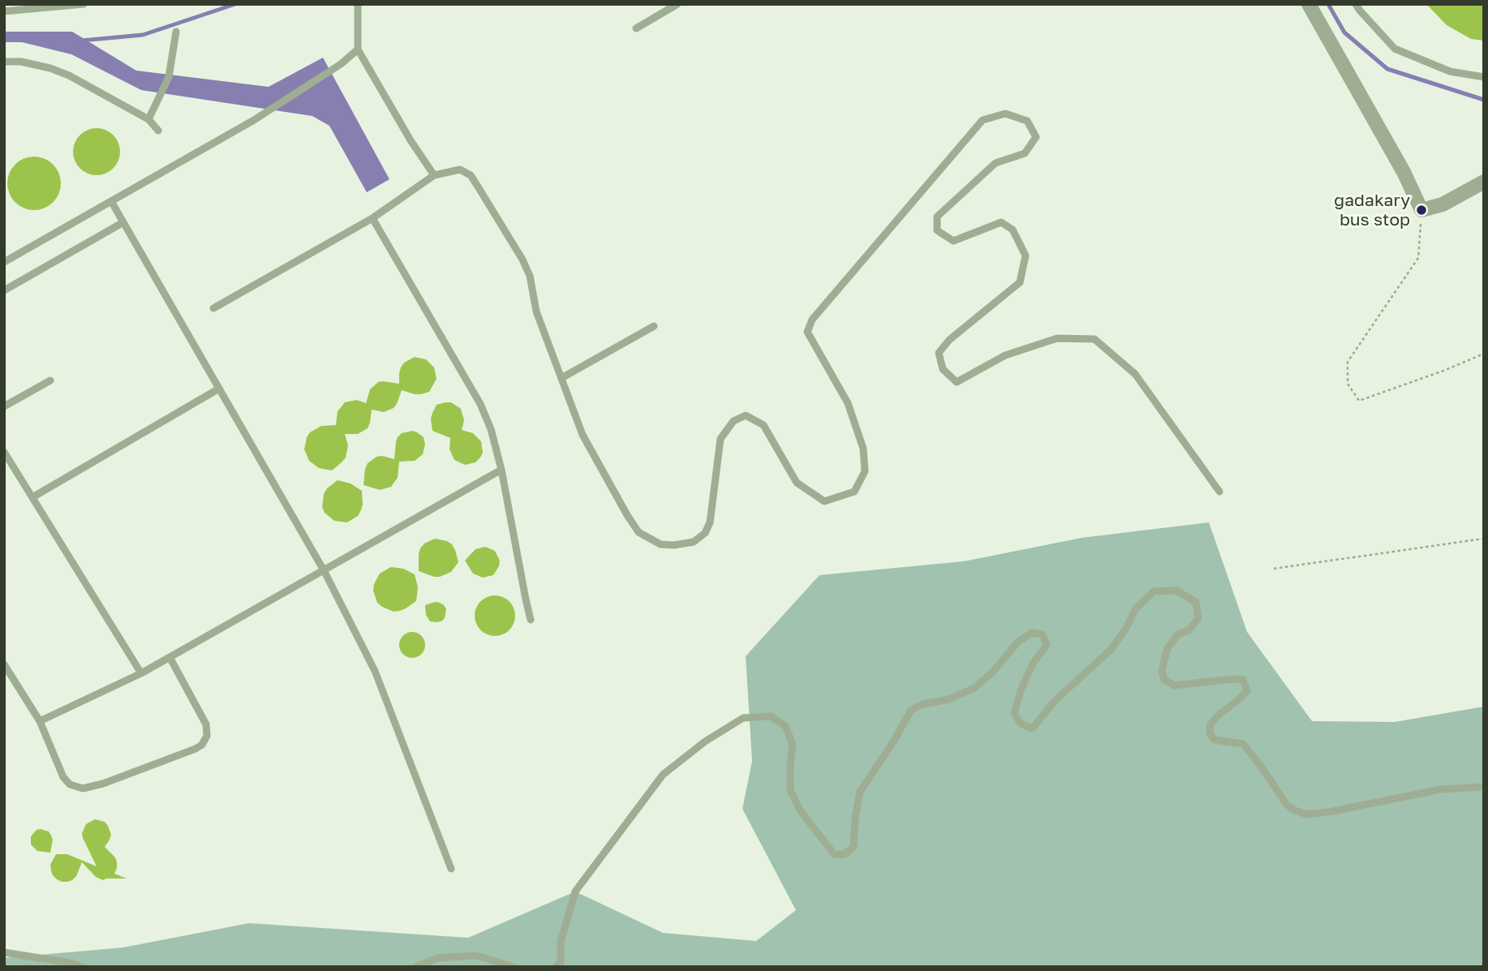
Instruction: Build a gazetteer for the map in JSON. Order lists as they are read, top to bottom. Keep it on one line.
{"places":["gadakary bus stop"]}
